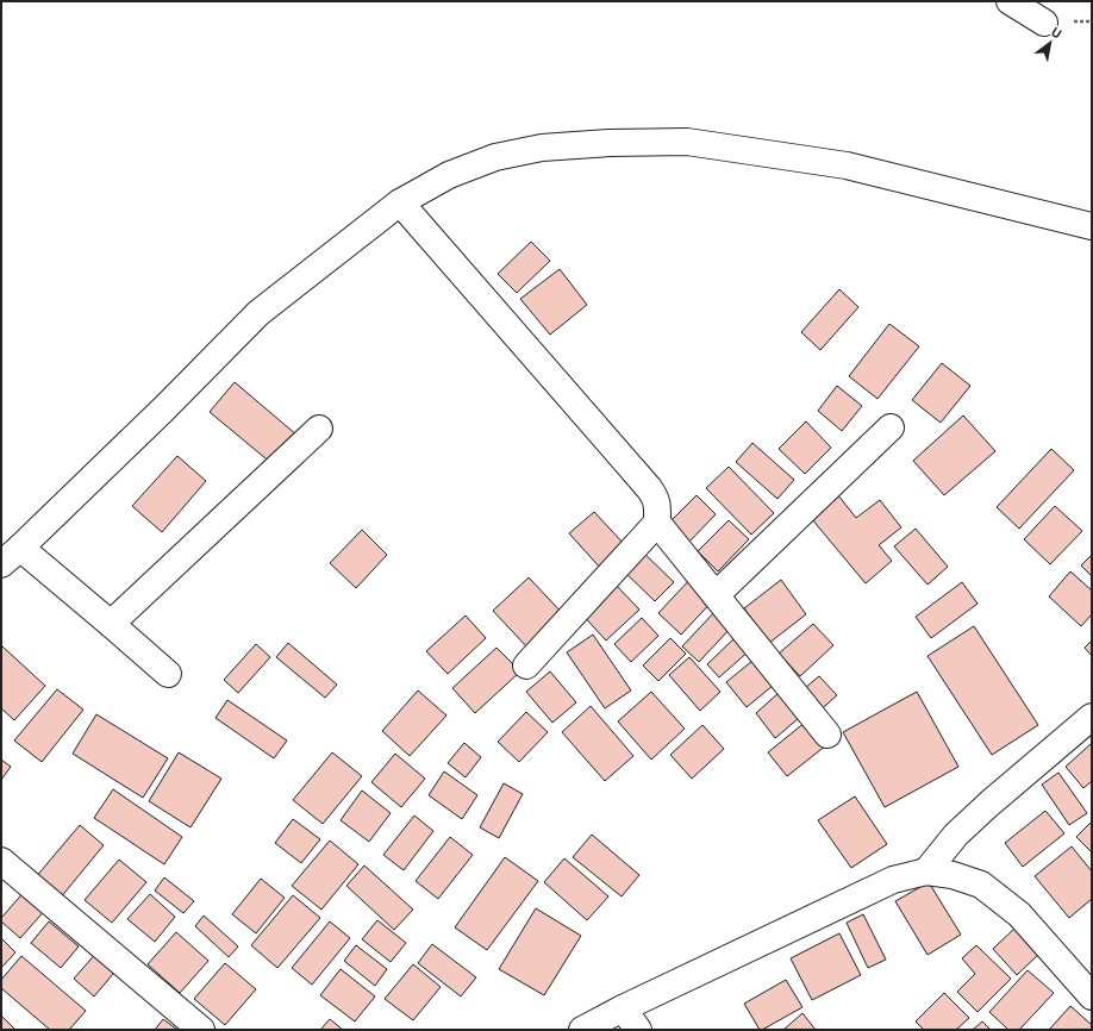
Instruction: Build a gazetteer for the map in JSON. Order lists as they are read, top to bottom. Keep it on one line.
{"north":"top right"}
